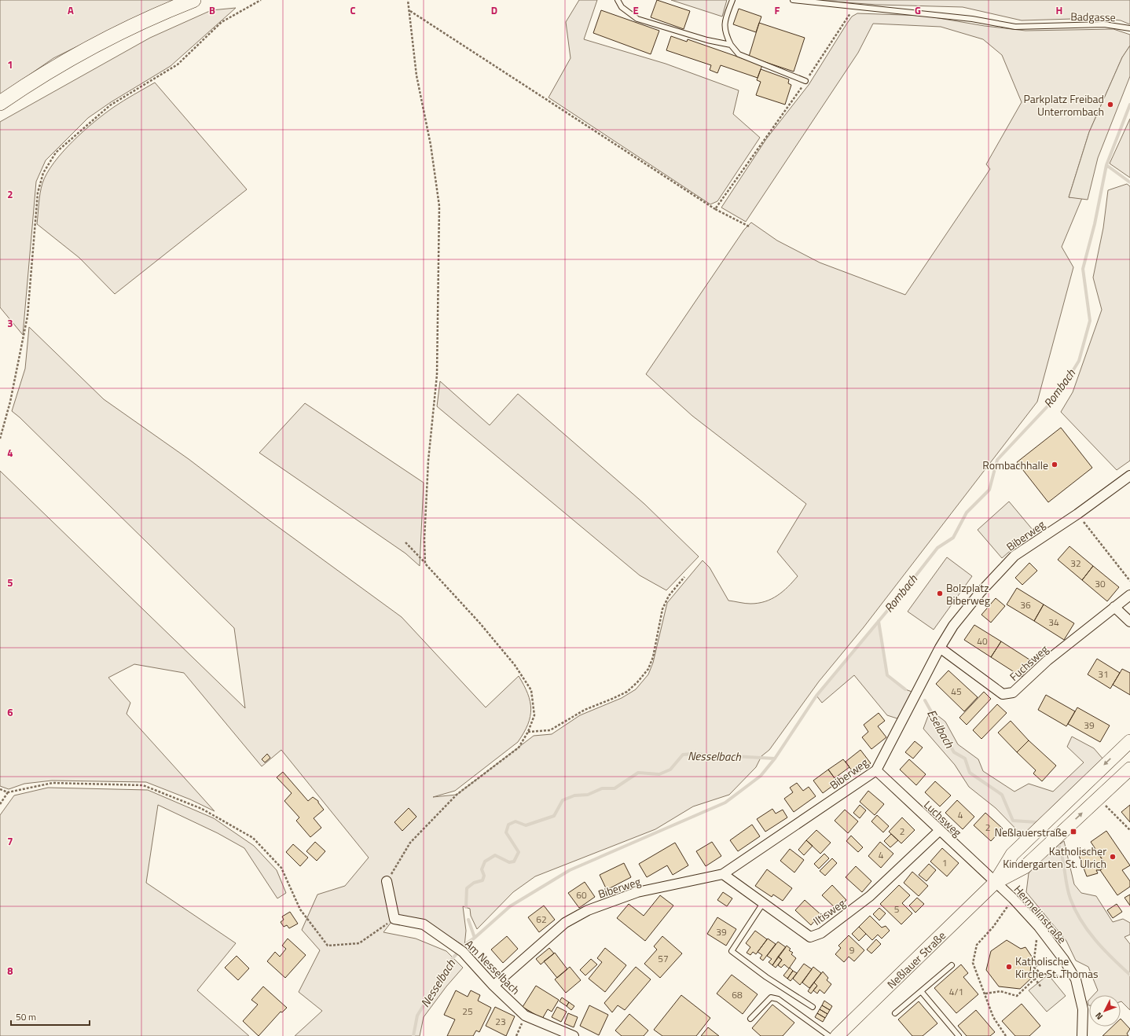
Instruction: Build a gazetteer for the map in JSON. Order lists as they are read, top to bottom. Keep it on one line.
{"streets":{"main road":["Neßlauer Straße"],"street":["Biberweg","Fuchsweg","Luchsweg","Iltisweg","Hermelinstraße","Am Nesselbach"],"lane":["Badgasse"]},"crossings":[["Biberweg","Fuchsweg"],["Biberweg","Luchsweg"],["Biberweg","Iltisweg"],["Biberweg","Am Nesselbach"],["Luchsweg","Iltisweg"],["Luchsweg","Hermelinstraße"],["Luchsweg","Neßlauer Straße"],["Hermelinstraße","Neßlauer Straße"]],"water":["Rombach","Eselbach","Nesselbach"],"places":{"other":["Parkplatz Freibad Unterrombach","Rombachhalle","Bolzplatz Biberweg","Katholischer Kindergarten St. Ulrich","Katholische Kirche St. Thomas"],"transit":["Neßlauerstraße"]},"house_numbers":["32","30","36","34","40","31","45","39","4","2","2","4","1","60","5","62","39","9","57","4/1","68","25","23"],"scale_bar":"50 m","north":"bottom left","grid":{"columns":["A","B","C","D","E","F","G","H"],"rows":["1","2","3","4","5","6","7","8"]}}
